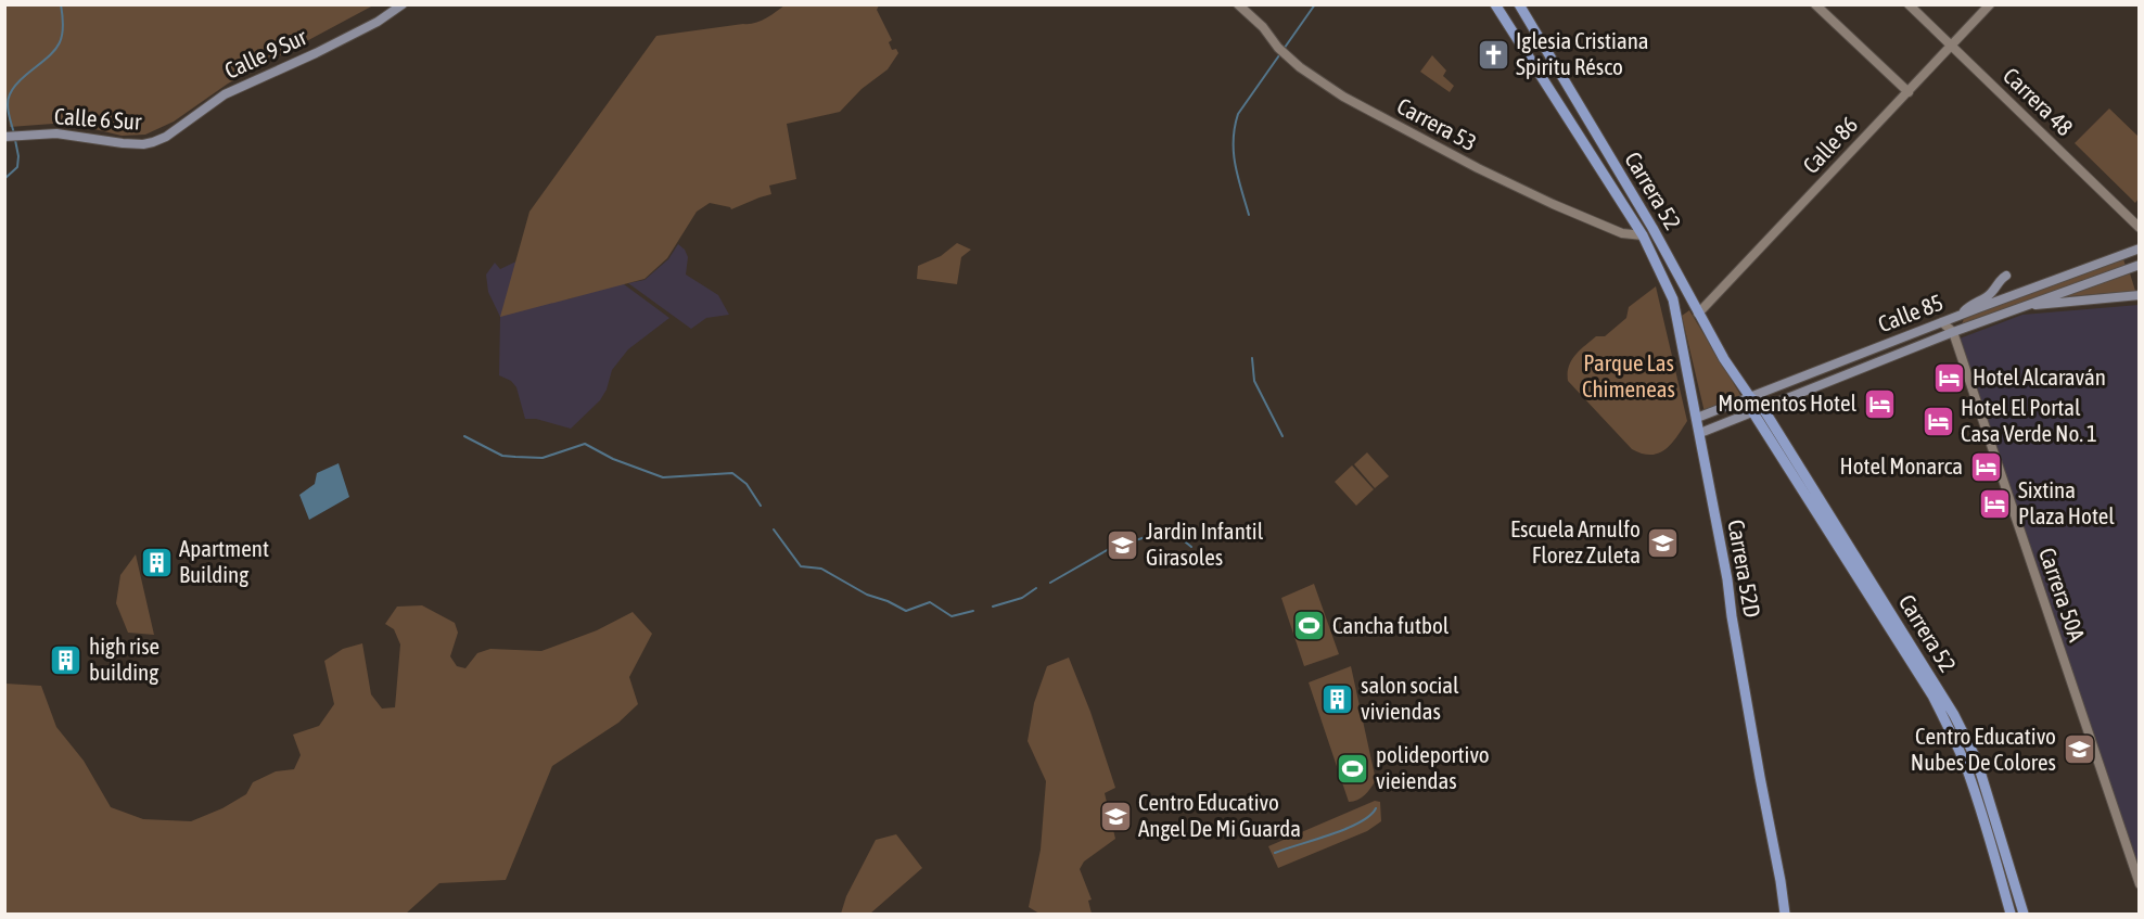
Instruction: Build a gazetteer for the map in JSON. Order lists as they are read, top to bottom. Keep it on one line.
{"streets":{"main road":["Calle 9 Sur","Calle 6 Sur","Carrera 52","Calle 85","Carrera 52D"],"street":["Carrera 48","Carrera 53","Calle 86","Carrera 50A"]},"crossings":[["Calle 9 Sur","Calle 6 Sur"],["Carrera 48","Calle 86"],["Carrera 53","Carrera 52"],["Carrera 53","Carrera 52D"],["Calle 86","Carrera 52"],["Carrera 52","Calle 85"],["Carrera 52","Carrera 52D"],["Calle 85","Carrera 52D"],["Calle 85","Carrera 50A"]],"parks":["Parque Las Chimeneas"],"places":{"church":["Iglesia Cristiana Spiritu Résco"],"hotel":["Hotel Alcaraván","Momentos Hotel","Hotel El Portal Casa Verde No. 1","Hotel Monarca","Sixtina Plaza Hotel"],"school or university":["Escuela Arnulfo Florez Zuleta","Jardin Infantil Girasoles","Centro Educativo Nubes De Colores","Centro Educativo Angel De Mi Guarda"],"building":["Apartment Building","high rise building","salon social viviendas"],"sports":["Cancha futbol","polideportivo vieiendas"]}}
